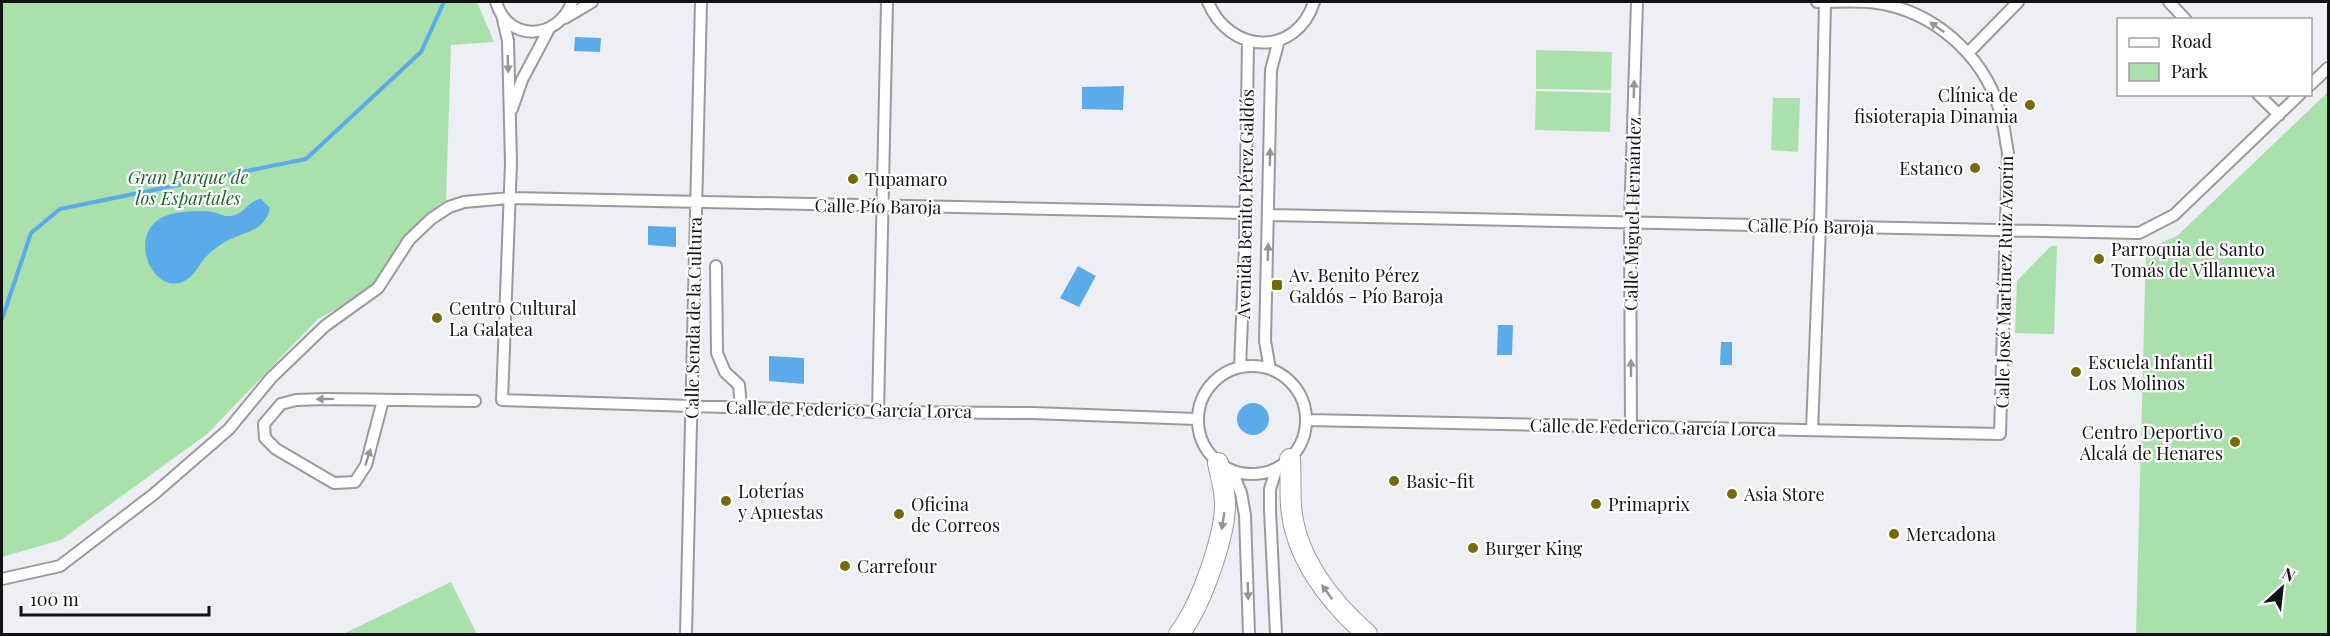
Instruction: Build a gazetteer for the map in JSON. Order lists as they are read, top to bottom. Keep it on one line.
{"streets":{"street":["Avenida Benito Pérez Galdós","Calle Pío Baroja","Calle Miguel Hernández","Calle José Martínez Ruiz Azorín","Calle Senda de la Cultura","Calle de Federico García Lorca"]},"crossings":[["Avenida Benito Pérez Galdós","Calle Pío Baroja"],["Avenida Benito Pérez Galdós","Calle de Federico García Lorca"],["Calle Pío Baroja","Calle Miguel Hernández"],["Calle Pío Baroja","Calle José Martínez Ruiz Azorín"],["Calle Pío Baroja","Calle Senda de la Cultura"],["Calle Pío Baroja","Calle de Federico García Lorca"],["Calle Miguel Hernández","Calle de Federico García Lorca"],["Calle José Martínez Ruiz Azorín","Calle de Federico García Lorca"],["Calle Senda de la Cultura","Calle de Federico García Lorca"]],"one_way":["Calle Miguel Hernández"],"parks":["Gran Parque de los Espartales"],"places":{"other":["Clínica de fisioterapia Dinamia","Estanco","Tupamaro","Parroquia de Santo Tomás de Villanueva","Centro Cultural La Galatea","Escuela Infantil Los Molinos","Centro Deportivo Alcalá de Henares","Basic-fit","Asia Store","Loterías y Apuestas","Primaprix","Oficina de Correos","Mercadona","Burger King","Carrefour"],"transit":["Av. Benito Pérez Galdós - Pío Baroja"]},"legend":["Road","Park"],"scale_bar":"100 m","north":"top right"}
